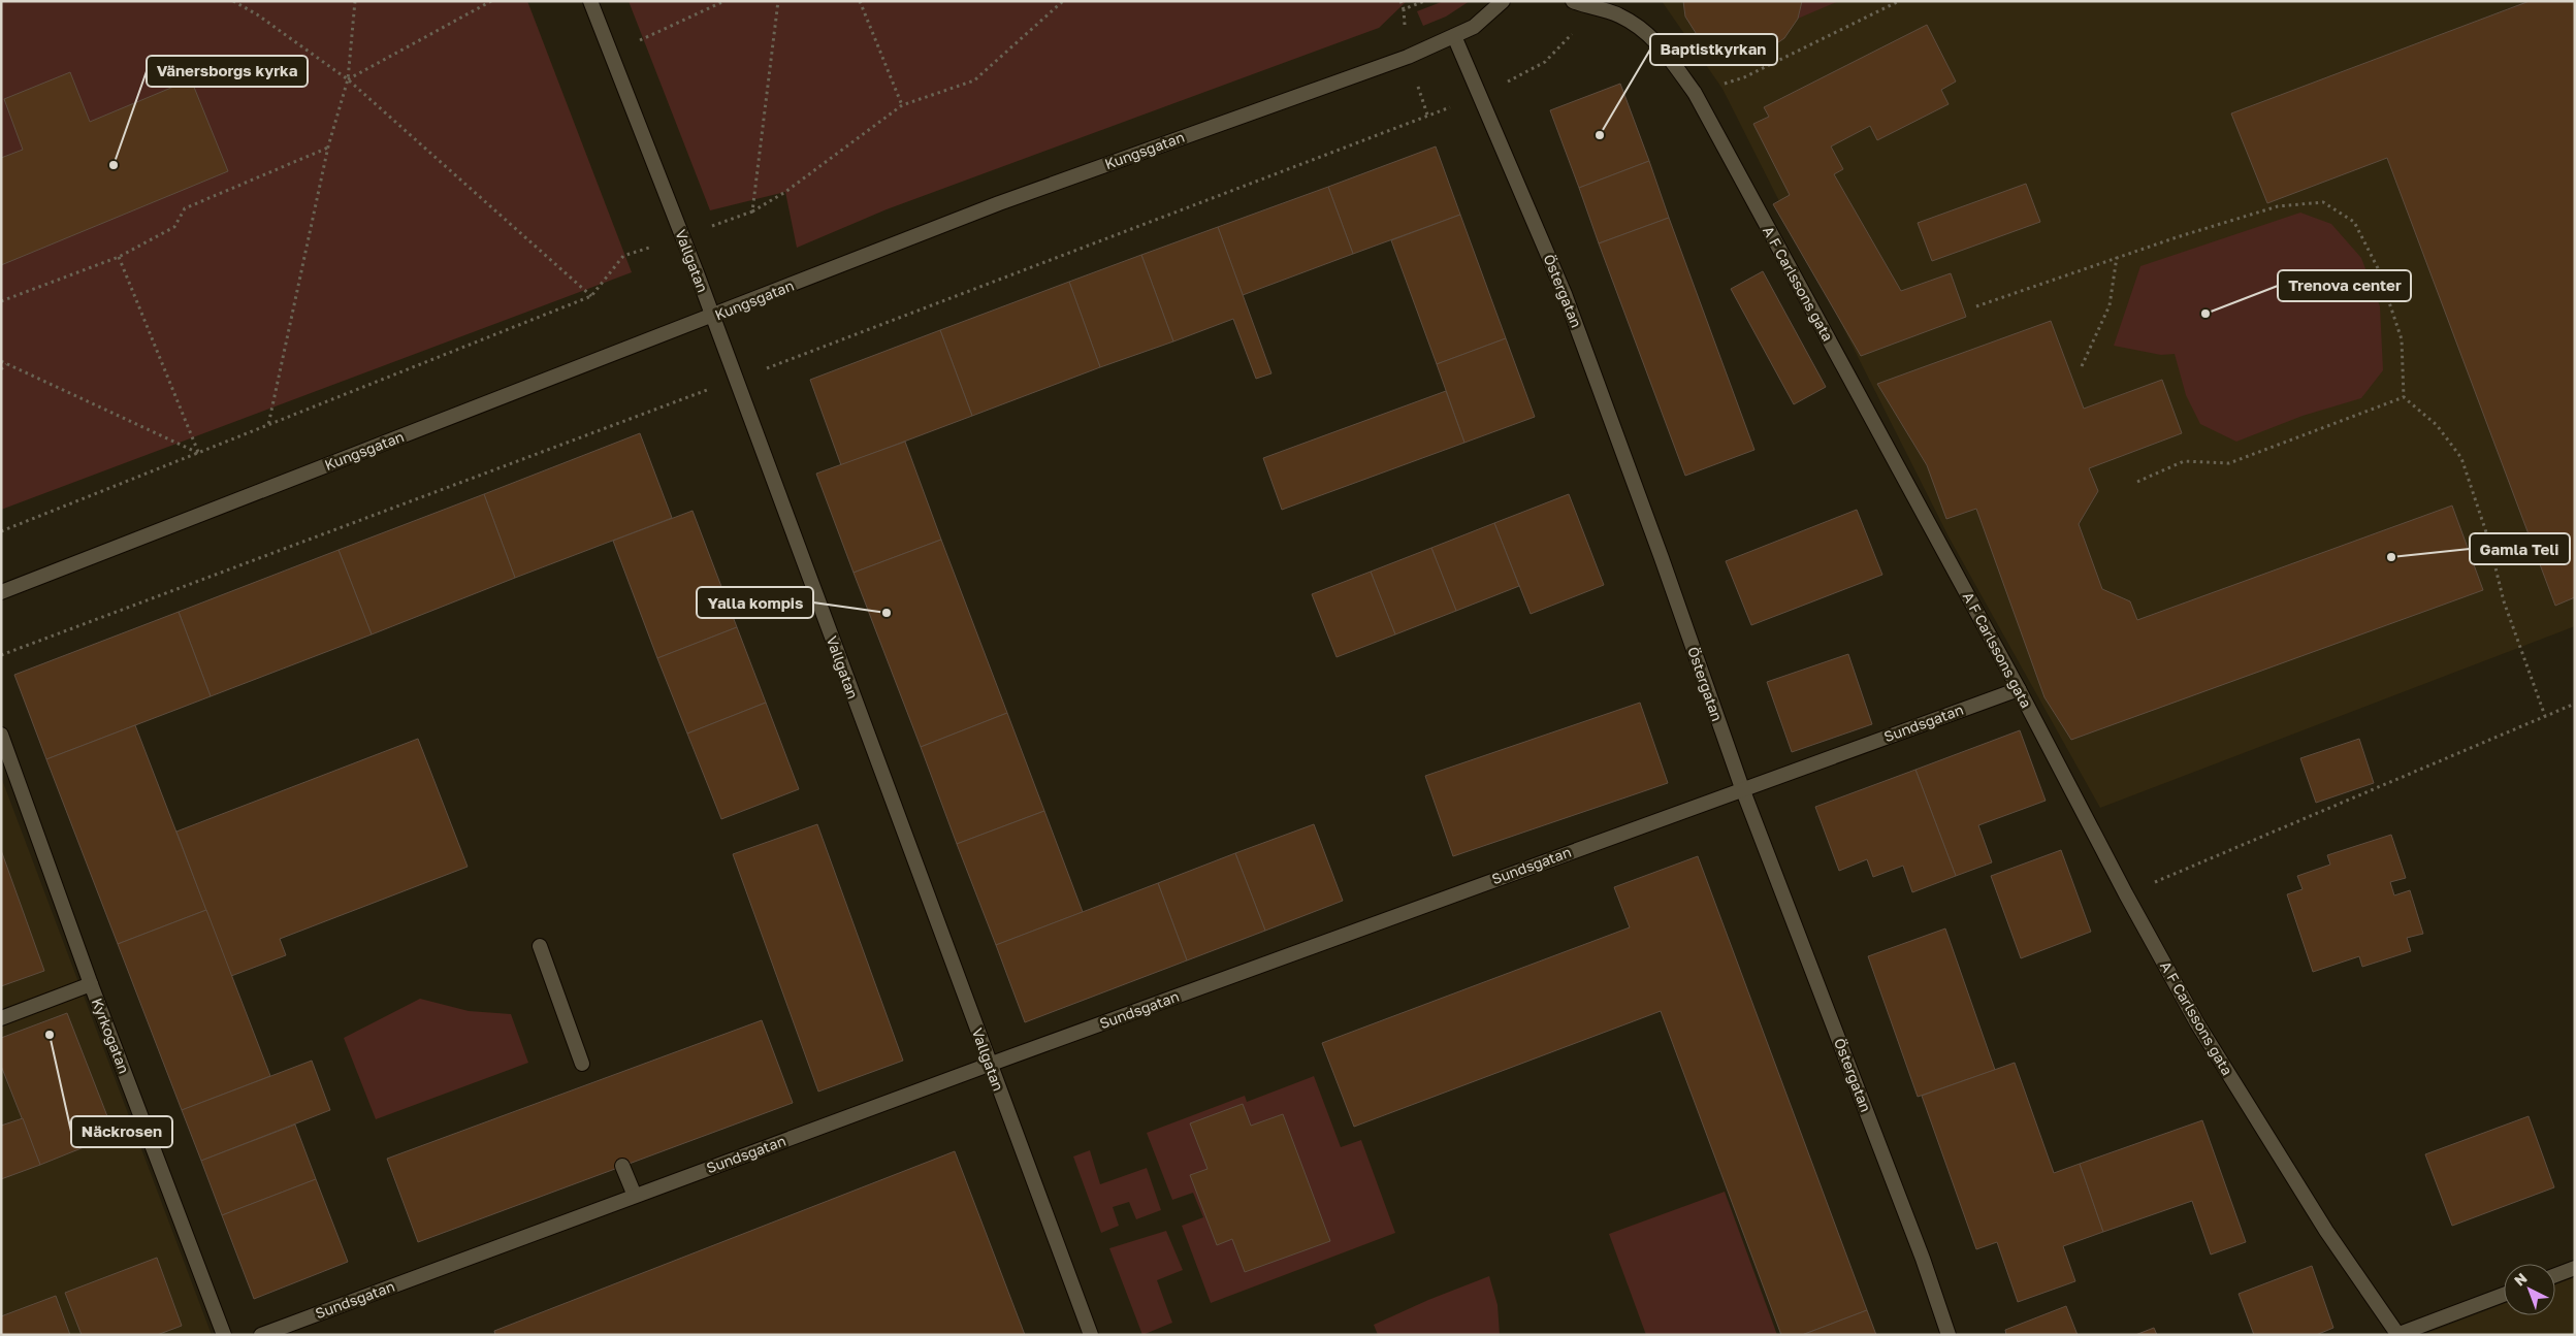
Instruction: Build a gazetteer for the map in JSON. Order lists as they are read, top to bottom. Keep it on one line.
{"streets":{"street":["Kungsgatan","Vallgatan","A F Carlssons gata","Östergatan","Sundsgatan","Kyrkogatan"]},"crossings":[["Kungsgatan","Vallgatan"],["Kungsgatan","Östergatan"],["Vallgatan","Sundsgatan"],["A F Carlssons gata","Sundsgatan"],["Östergatan","Sundsgatan"]],"places":["Baptistkyrkan","Vänersborgs kyrka","Trenova center","Gamla Teli","Yalla kompis","Näckrosen"],"north":"top left"}
